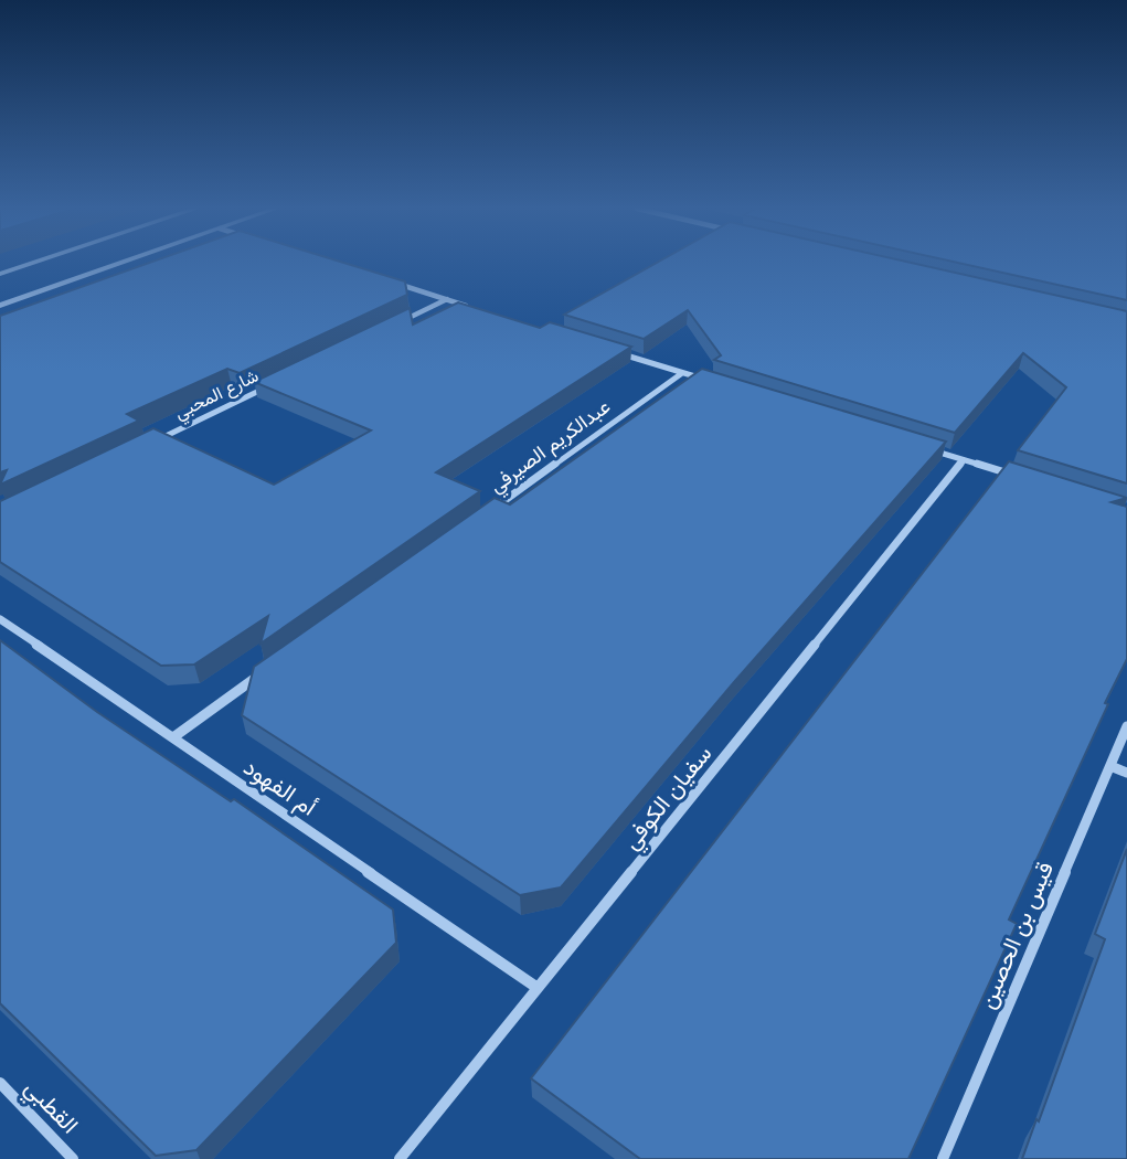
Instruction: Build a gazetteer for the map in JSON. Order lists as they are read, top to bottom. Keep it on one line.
{"streets":{"street":["شارع المحبي","عبدالكريم الصيرفي","أم الفهود","سفيان الكوفي","قيس بن الحصين","القطبي"]},"crossings":[["أم الفهود","سفيان الكوفي"]]}
